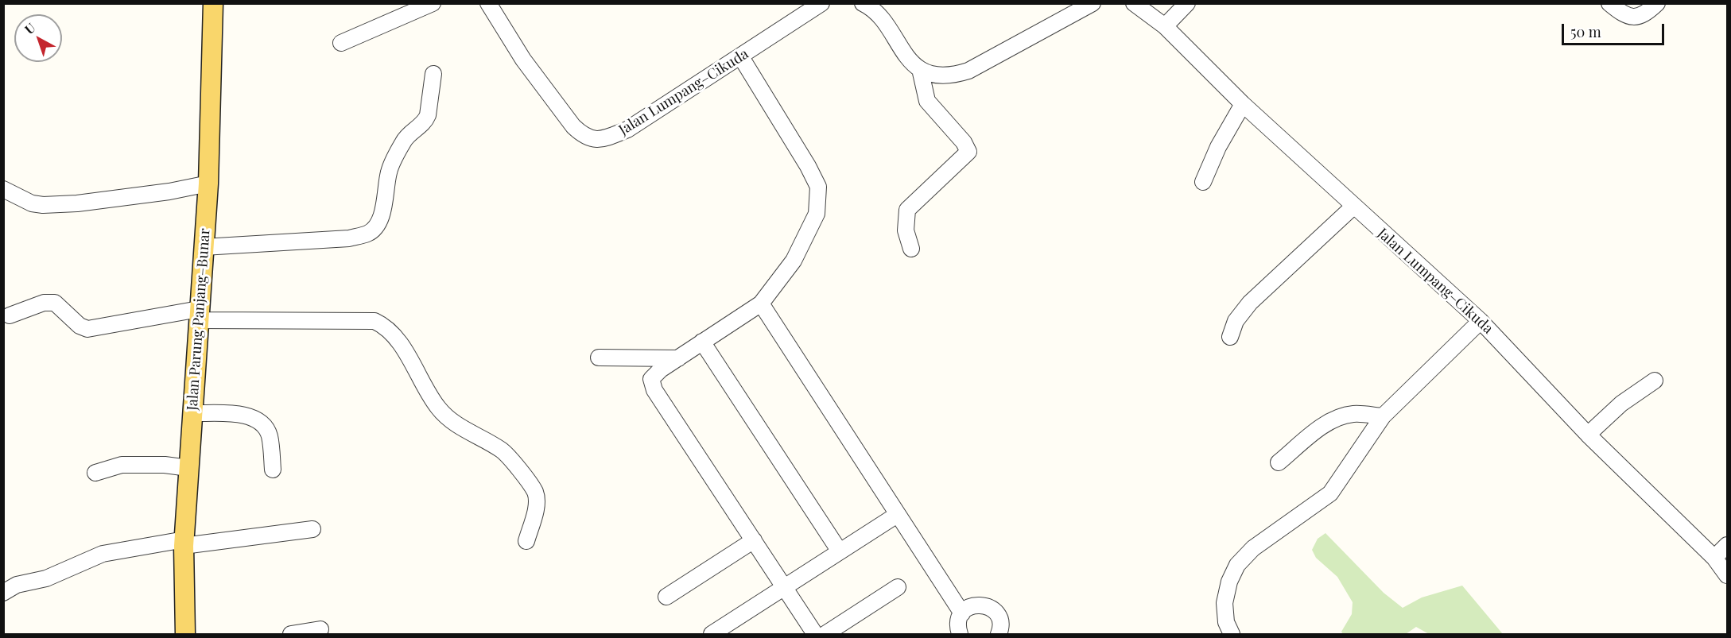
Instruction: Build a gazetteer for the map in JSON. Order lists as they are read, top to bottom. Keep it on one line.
{"streets":{"main road":["Jalan Parung Panjang–Bunar"],"street":["Jalan Lumpang–Cikuda"]},"scale_bar":"50 m","north":"top left"}
